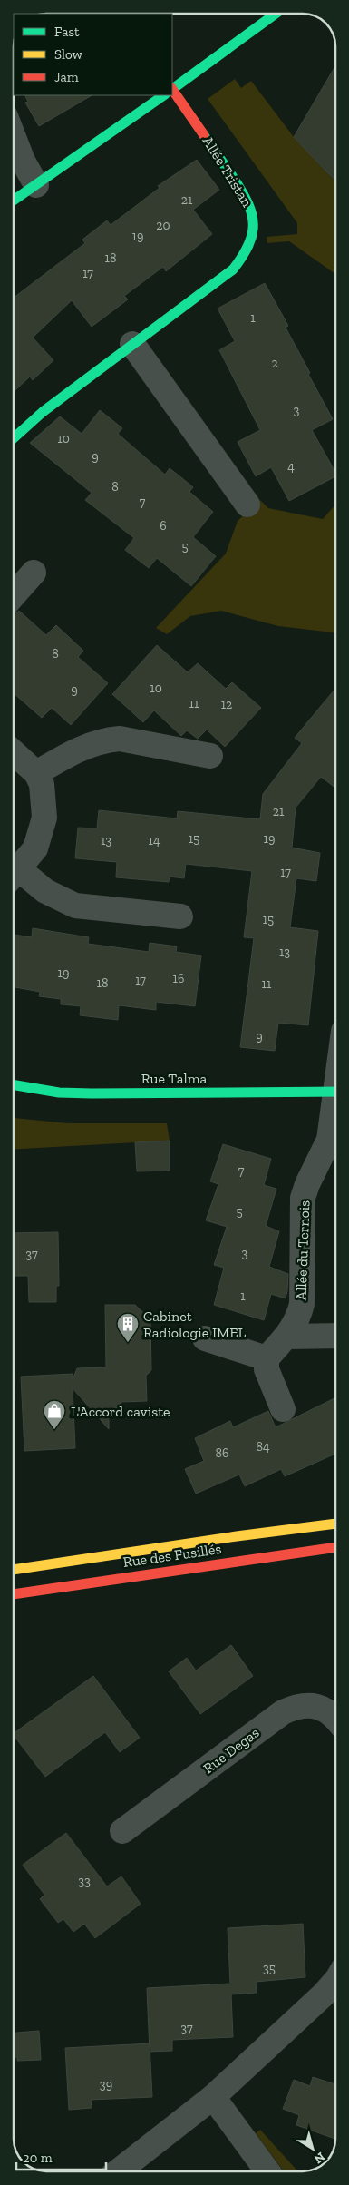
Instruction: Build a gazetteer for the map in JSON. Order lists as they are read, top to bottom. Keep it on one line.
{"streets":{"street":["Allée Tristan","Rue Talma","Allée du Ternois","Rue des Fusillés","Rue Degas"]},"places":{"building":["Cabinet Radiologie IMEL"],"shop":["L'Accord caviste"]},"house_numbers":["21","20","19","18","17","1","2","3","10","9","4","8","7","6","5","8","10","9","11","12","21","15","19","13","14","17","15","13","19","16","17","18","11","9","7","5","3","37","1","84","86","33","35","37","39"],"legend":["Fast","Slow","Jam"],"scale_bar":"20 m","north":"bottom right"}
